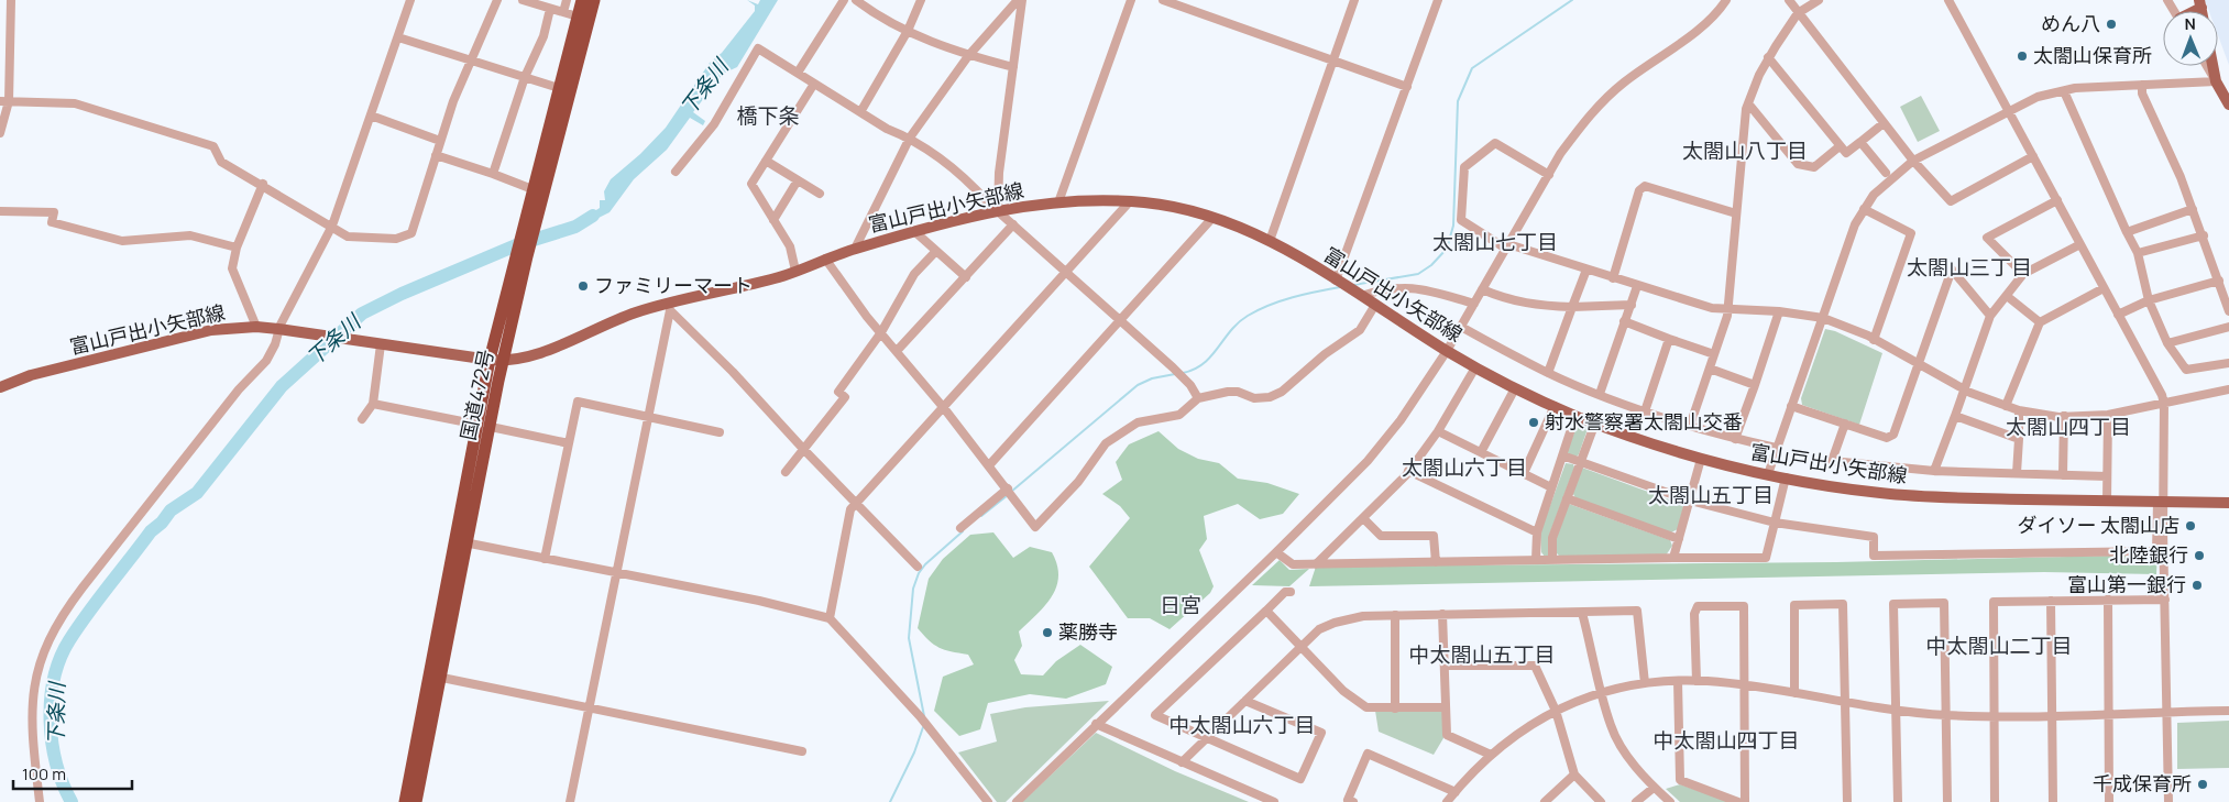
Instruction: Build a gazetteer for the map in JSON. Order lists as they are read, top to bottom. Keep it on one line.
{"streets":{"highway":["国道472号"],"main road":["富山戸出小矢部線"]},"crossings":[["富山戸出小矢部線","国道472号"]],"districts":["橋下条","太閤山八丁目","太閤山七丁目","太閤山三丁目","太閤山四丁目","太閤山六丁目","太閤山五丁目","日宮","中太閤山二丁目","中太閤山五丁目","中太閤山六丁目","中太閤山四丁目"],"water":["下条川"],"places":["めん八","太閤山保育所","ファミリーマート","射水警察署太閤山交番","ダイソー 太閤山店","北陸銀行","富山第一銀行","薬勝寺","千成保育所"],"scale_bar":"100 m","north":"top"}
